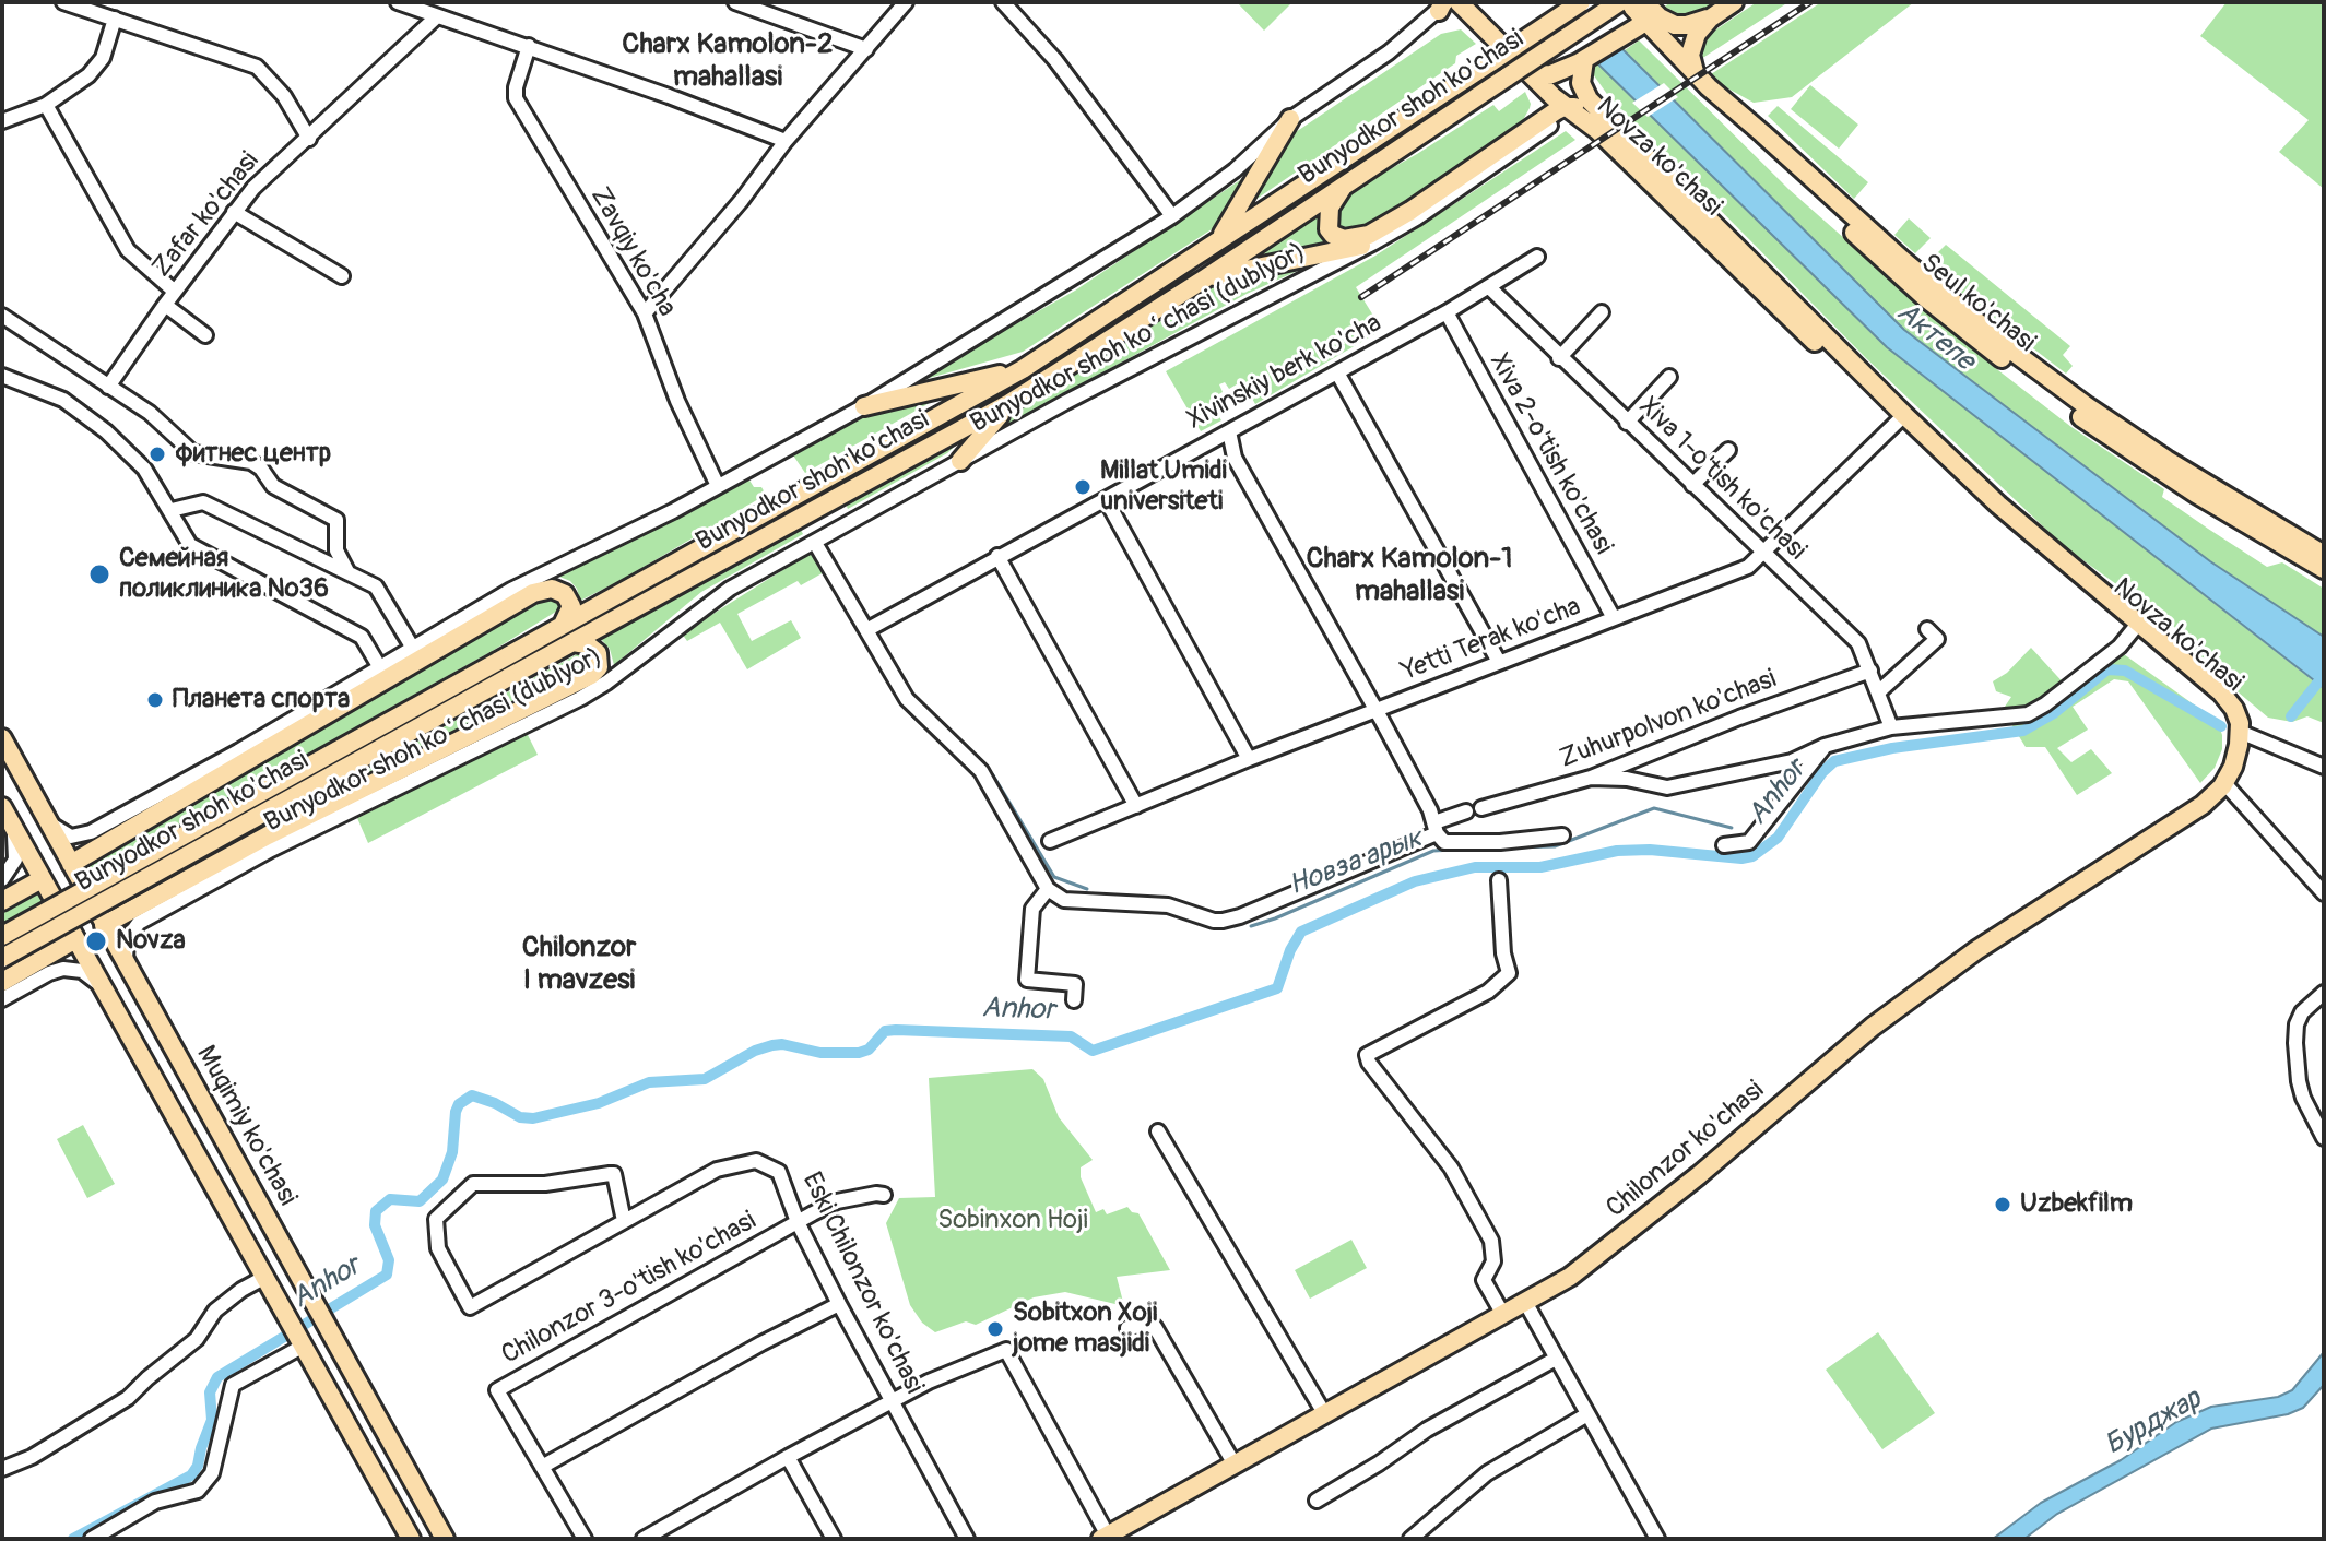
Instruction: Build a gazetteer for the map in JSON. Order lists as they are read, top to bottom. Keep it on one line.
{"streets":{"main road":["Bunyodkor shoh ko'chasi","Novza ko'chasi","Seul ko'chasi","Muqimiy ko'chasi","Chilonzor ko'chasi"],"street":["Zafar ko'chasi","Zavqiy ko'cha","Bunyodkor shoh koʻchasi (dublyor)","Xivinskiy berk ko'cha","Xiva 2-o'tish ko'chasi","Xiva 1-o'tish ko'chasi","Yetti Terak ko'cha","Zuhurpolvon ko'chasi","Eski Chilonzor ko'chasi","Chilonzor 3-o'tish ko'chasi"]},"crossings":[["Novza ko'chasi","Bunyodkor shoh koʻchasi (dublyor)"],["Novza ko'chasi","Yetti Terak ko'cha"],["Bunyodkor shoh koʻchasi (dublyor)","Muqimiy ko'chasi"],["Xivinskiy berk ko'cha","Xiva 2-o'tish ko'chasi"],["Xivinskiy berk ko'cha","Xiva 1-o'tish ko'chasi"],["Xiva 2-o'tish ko'chasi","Yetti Terak ko'cha"],["Xiva 1-o'tish ko'chasi","Yetti Terak ko'cha"],["Xiva 1-o'tish ko'chasi","Zuhurpolvon ko'chasi"],["Eski Chilonzor ko'chasi","Chilonzor 3-o'tish ko'chasi"]],"districts":["Charx Kamolon-2 mahallasi","Charx Kamolon-1 mahallasi","Chilonzor I mavzesi"],"water":["Актепе","Anhor","Новза арык","Бурджар"],"parks":["Sobinxon Hoji"],"places":["фитнес центр","Millat Umidi universiteti","Семейная поликлиника №36","Планета спорта","Novza","Uzbekfilm","Sobitxon Xoji jome masjidi"]}
